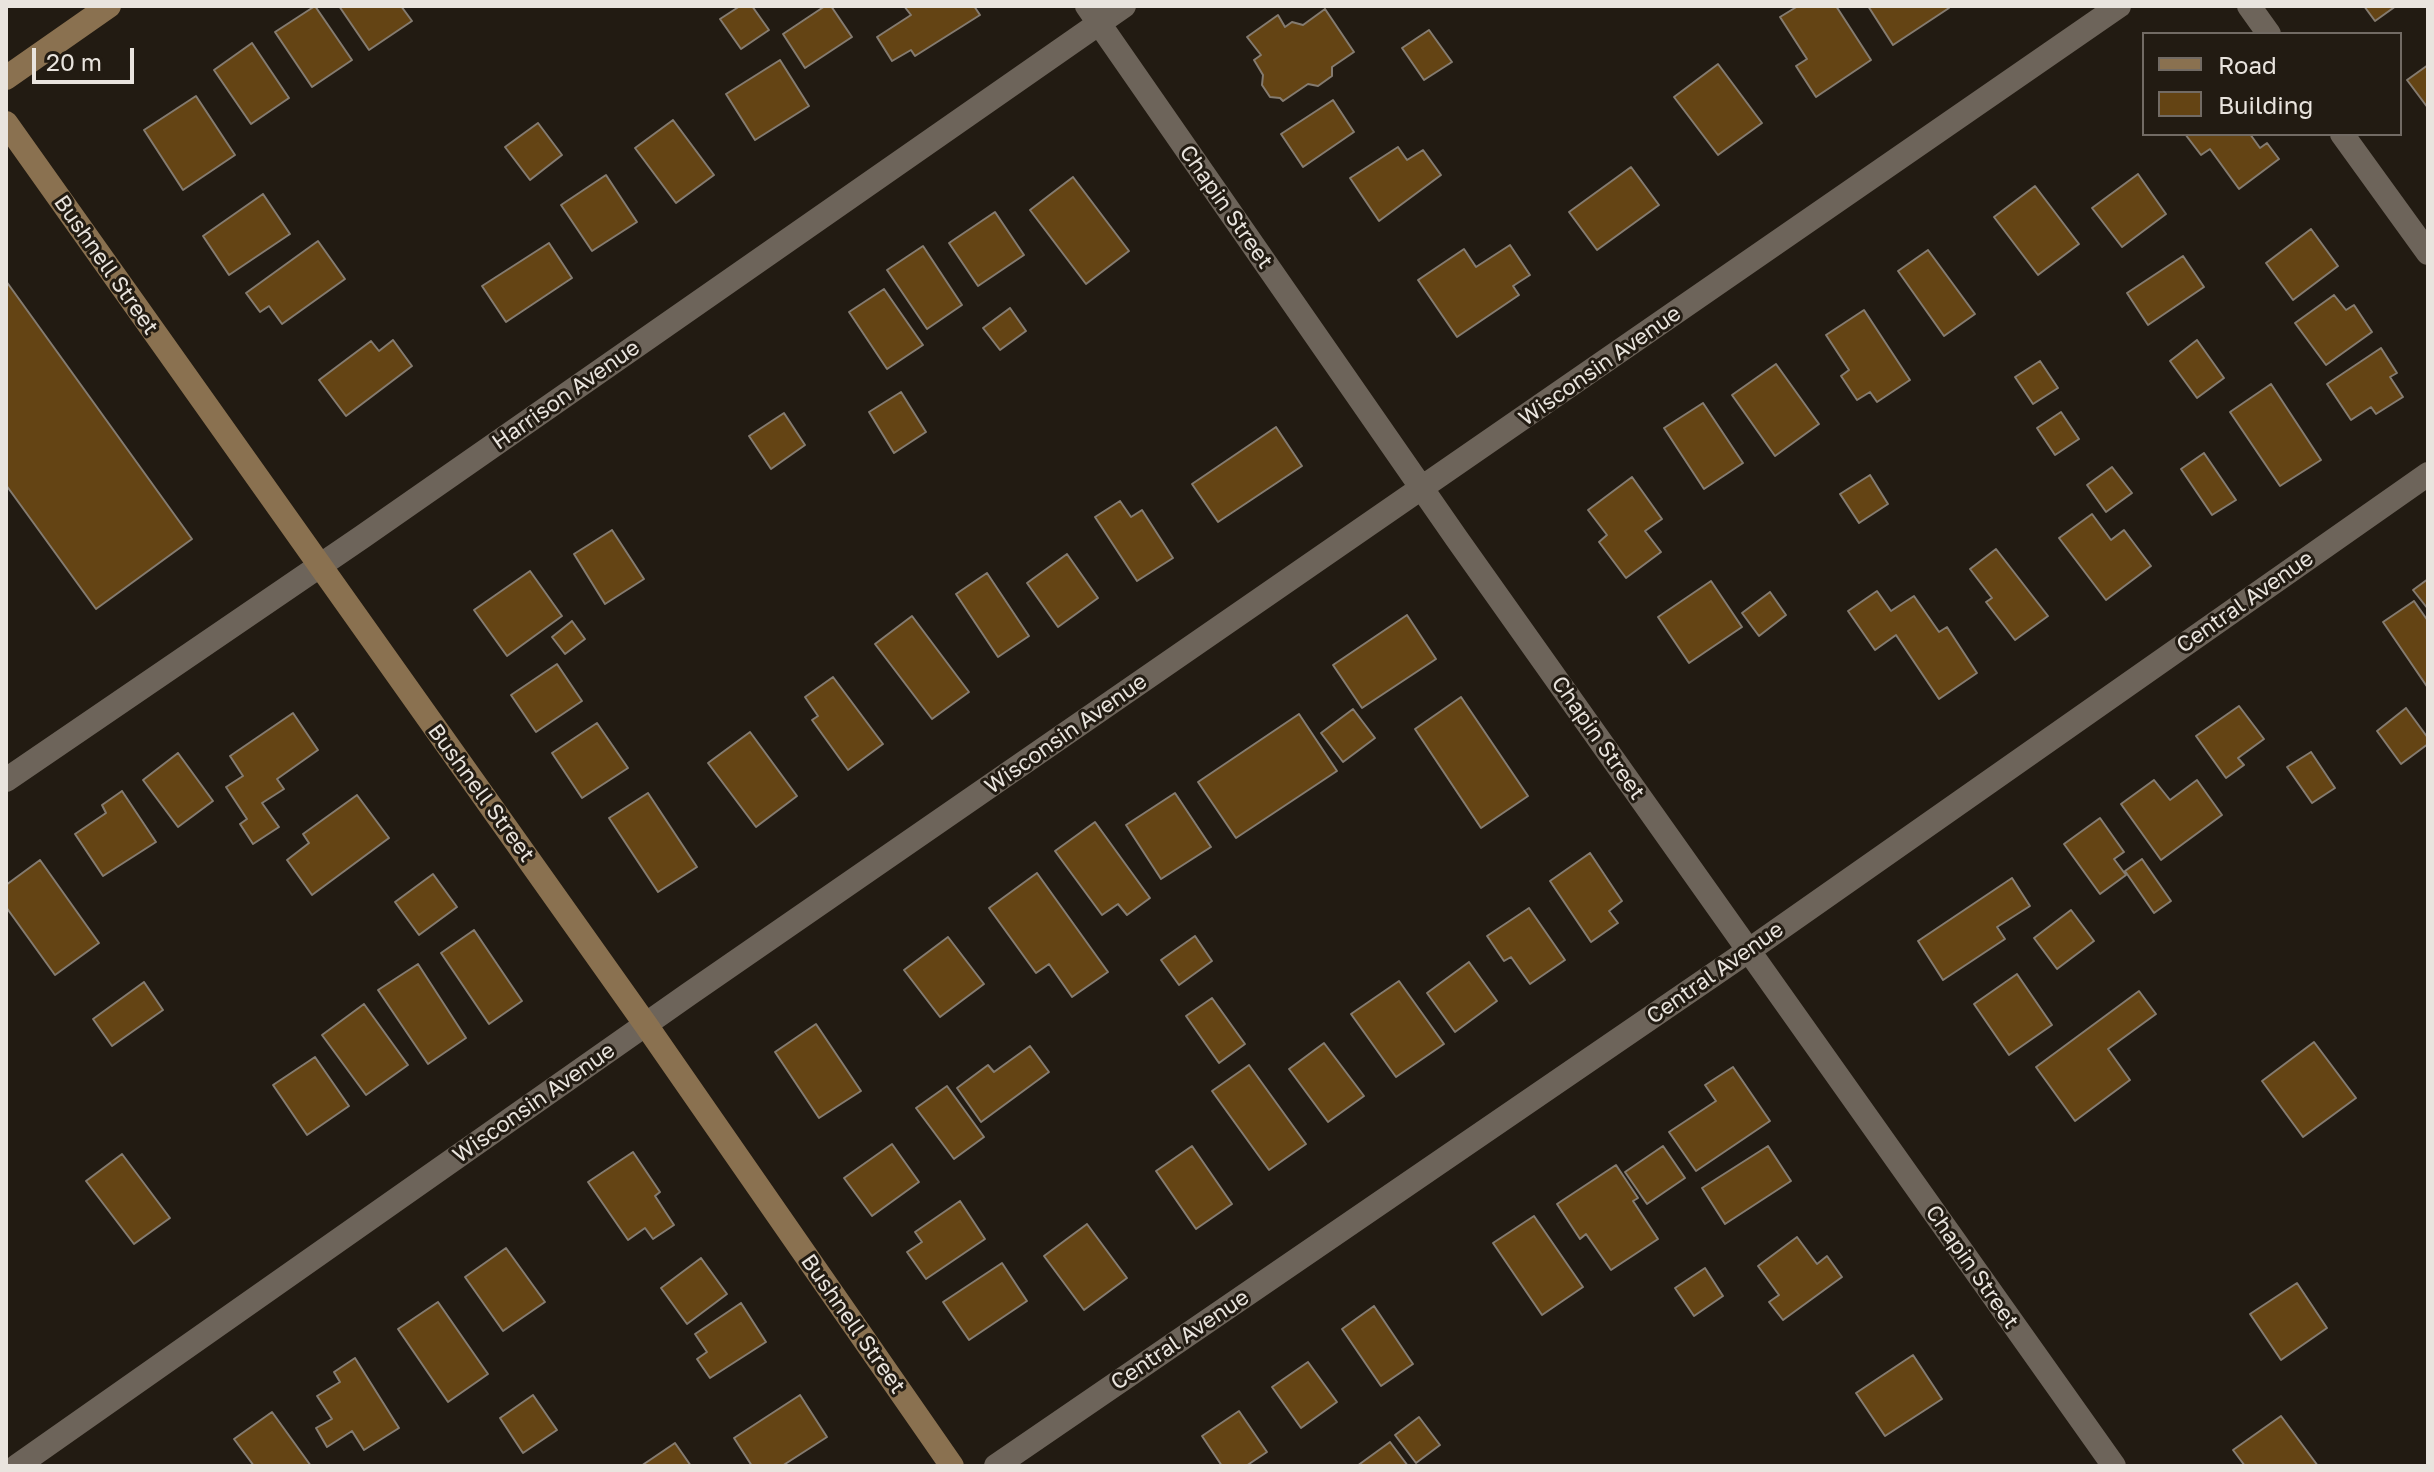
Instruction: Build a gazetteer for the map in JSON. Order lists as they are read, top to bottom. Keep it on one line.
{"streets":{"street":["Chapin Street","Bushnell Street","Wisconsin Avenue","Harrison Avenue","Central Avenue"]},"crossings":[["Chapin Street","Wisconsin Avenue"],["Chapin Street","Harrison Avenue"],["Chapin Street","Central Avenue"],["Bushnell Street","Wisconsin Avenue"],["Bushnell Street","Harrison Avenue"]],"legend":["Road","Building"],"scale_bar":"20 m"}
